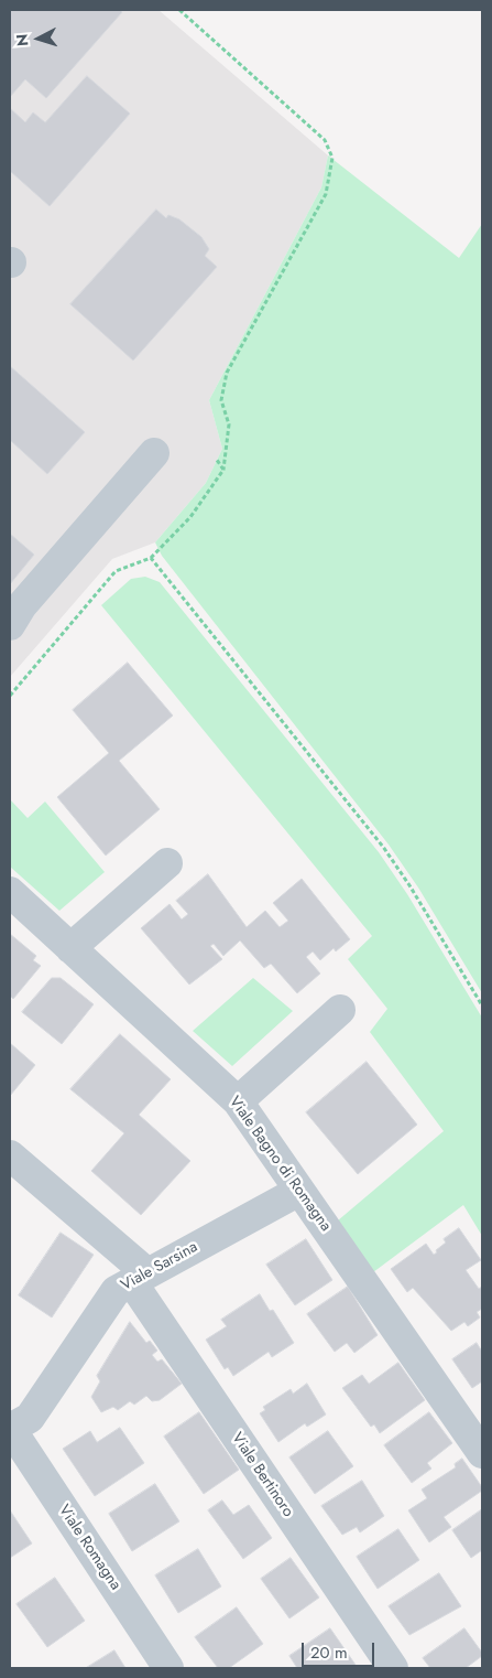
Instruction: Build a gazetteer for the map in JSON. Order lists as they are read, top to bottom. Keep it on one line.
{"streets":{"street":["Viale Bagno di Romagna","Viale Sarsina","Viale Bertinoro","Viale Romagna"]},"crossings":[["Viale Bagno di Romagna","Viale Sarsina"],["Viale Sarsina","Viale Bertinoro"],["Viale Sarsina","Viale Romagna"]],"scale_bar":"20 m","north":"left"}
